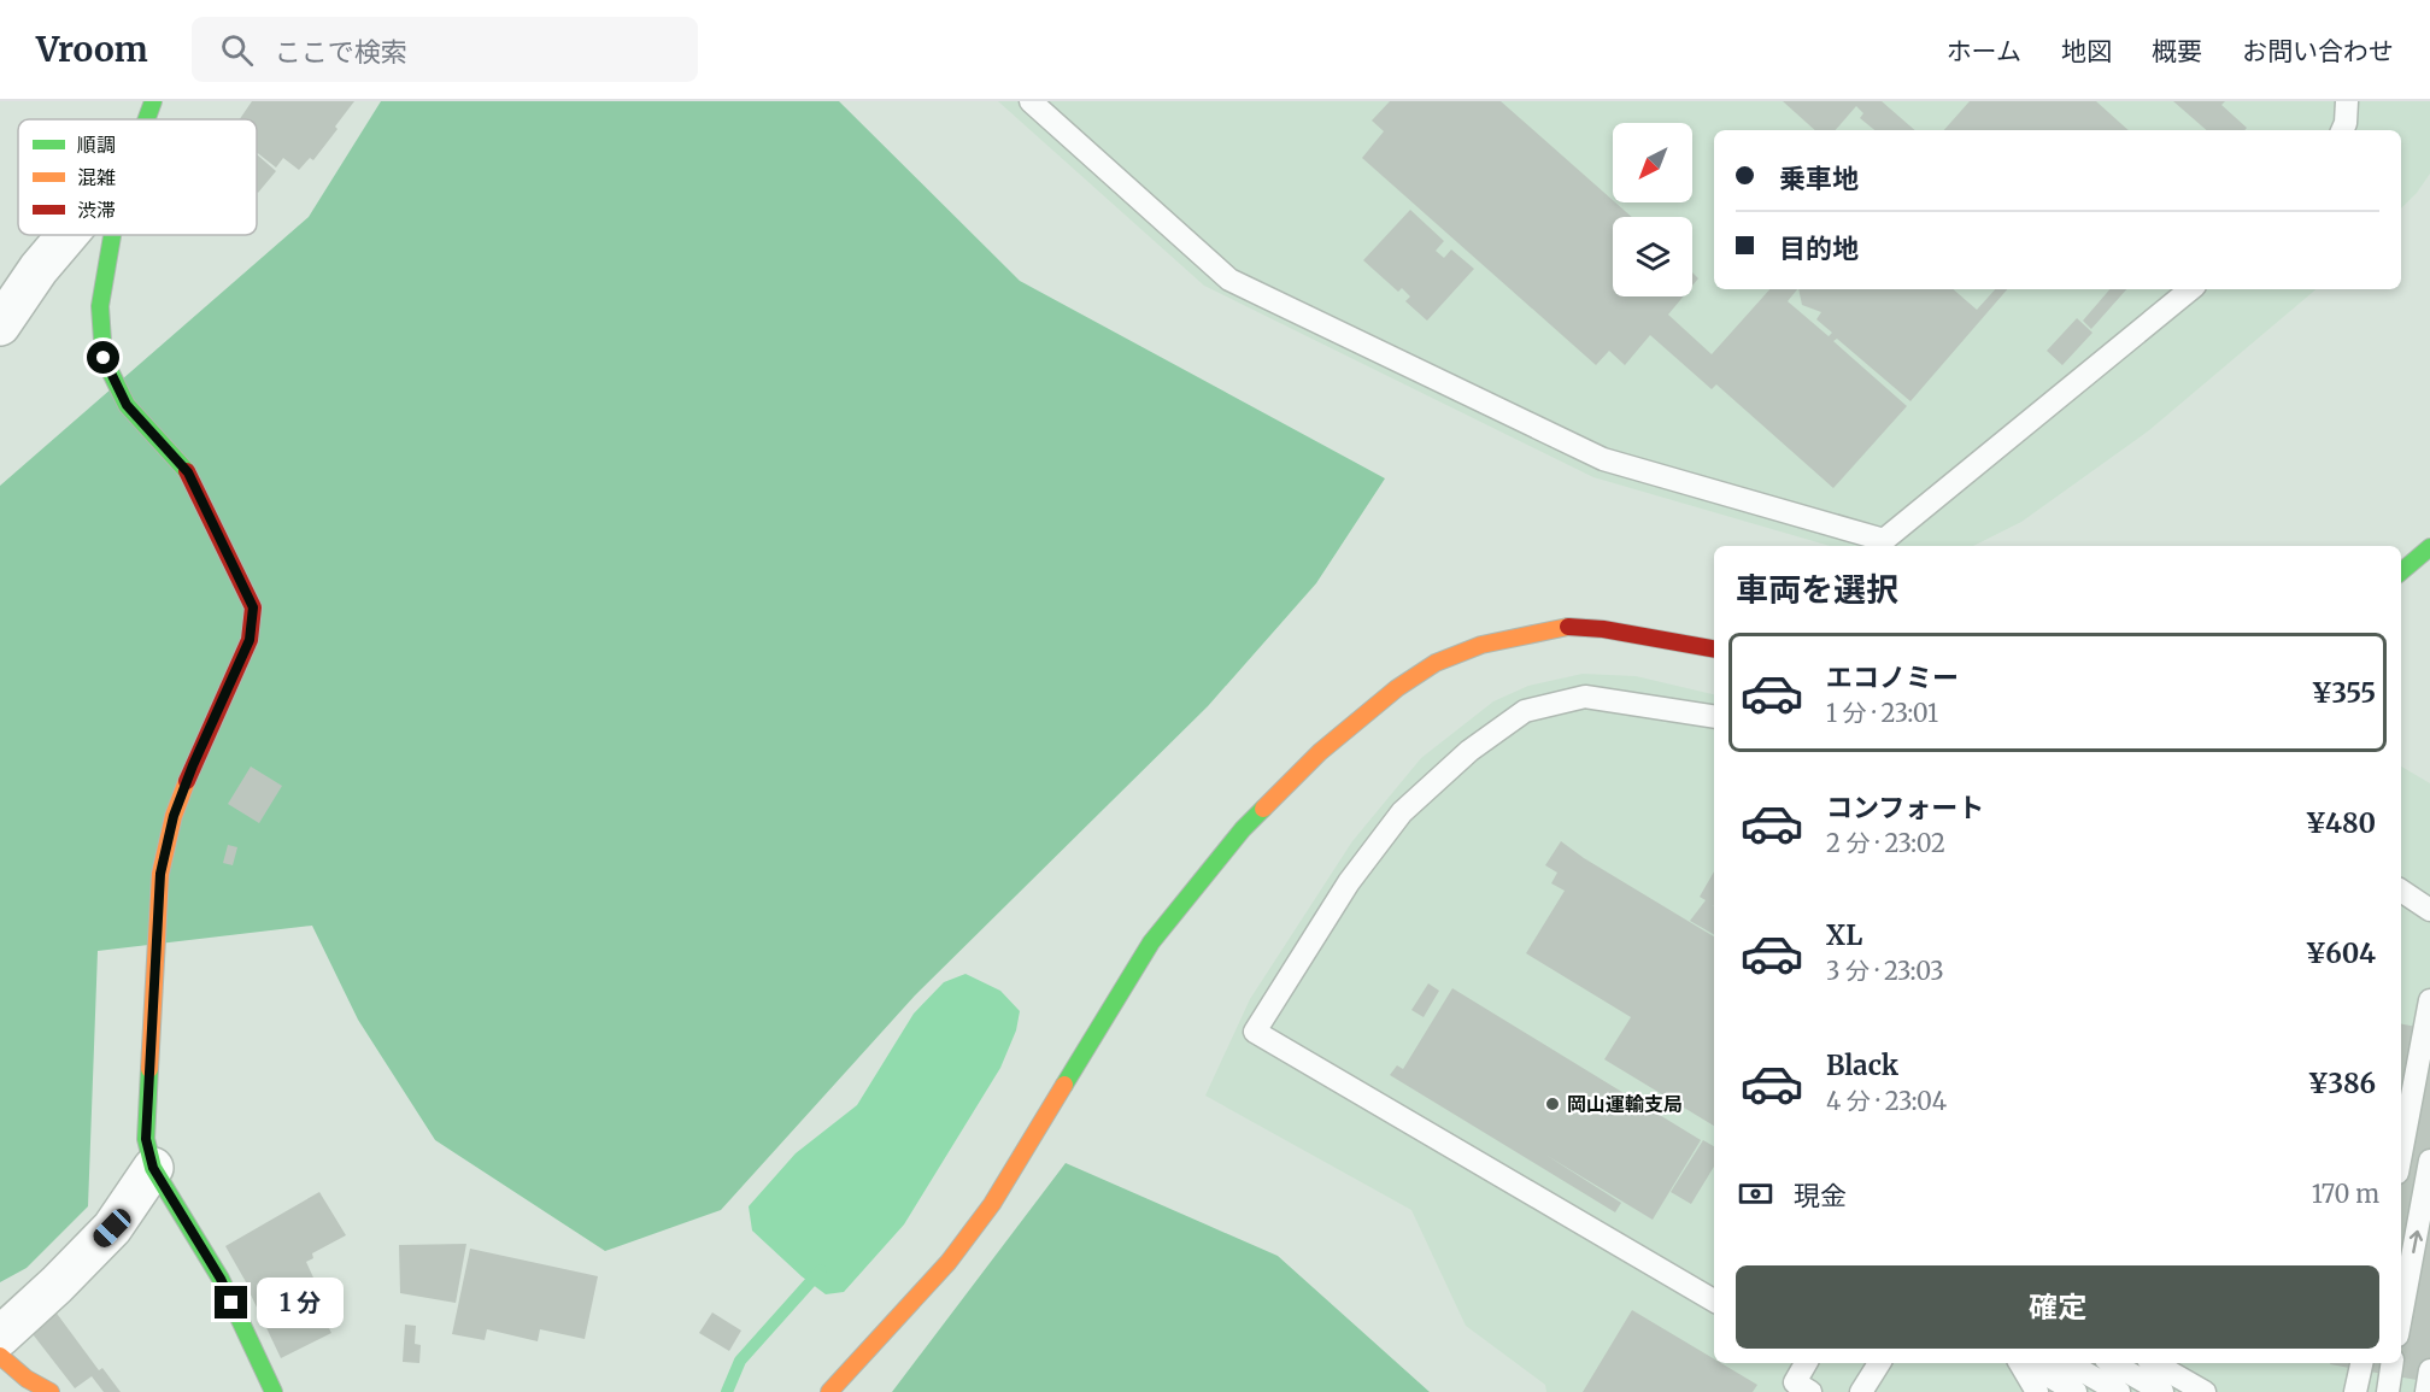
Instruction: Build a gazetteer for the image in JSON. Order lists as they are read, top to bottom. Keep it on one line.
{"places":["岡山運輸支局"],"legend":["順調","混雑","渋滞"],"north":"bottom left","page":{"header":"Vroom","search":"ここで検索","nav":["ホーム","地図","概要","お問い合わせ"],"banner":["乗車地","目的地"],"heading":"車両を選択","list":[{"name":"エコノミー","note":"1 分 · 23:01","value":"¥355"},{"name":"コンフォート","note":"2 分 · 23:02","value":"¥480"},{"name":"XL","note":"3 分 · 23:03","value":"¥604"},{"name":"Black","note":"4 分 · 23:04","value":"¥386"}],"pay":["現金","170 m"],"buttons":"確定","bubble":"1 分"}}
